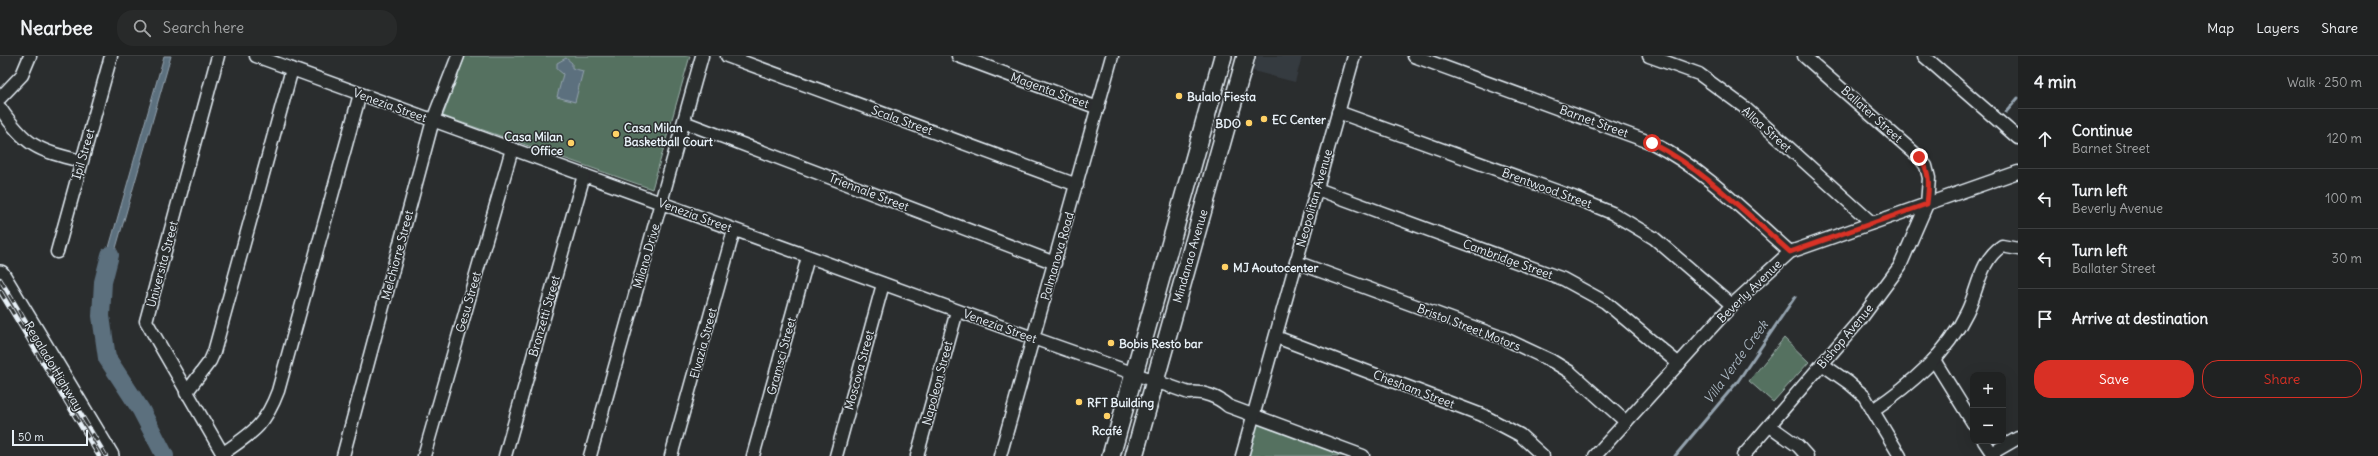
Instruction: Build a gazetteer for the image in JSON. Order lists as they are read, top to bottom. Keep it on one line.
{"streets":{"main road":["Mindanao Avenue","Regalado Highway"],"street":["Magenta Street","Venezia Street","Ballater Street","Scala Street","Barnet Street","Alloa Street","Ipil Street","Brentwood Street","Triennale Street","Neopolitan Avenue","Melchiorre Street","Milano Drive","Palmanova Road","Cambridge Street","Universita Street","Beverly Avenue","Gesu Street","Bronzetti Street","Bristol Street Motors","Bishop Avenue","Elvazia Street","Gramsci Street","Moscova Street","Napoleon Street","Chesham Street"]},"crossings":[["Magenta Street","Palmanova Road"],["Venezia Street","Neopolitan Avenue"],["Venezia Street","Melchiorre Street"],["Venezia Street","Milano Drive"],["Venezia Street","Palmanova Road"],["Venezia Street","Mindanao Avenue"],["Venezia Street","Gesu Street"],["Venezia Street","Bronzetti Street"],["Venezia Street","Elvazia Street"],["Venezia Street","Gramsci Street"],["Venezia Street","Moscova Street"],["Venezia Street","Napoleon Street"],["Ballater Street","Beverly Avenue"],["Ballater Street","Bishop Avenue"],["Scala Street","Palmanova Road"],["Barnet Street","Beverly Avenue"],["Alloa Street","Beverly Avenue"],["Brentwood Street","Neopolitan Avenue"],["Brentwood Street","Beverly Avenue"],["Triennale Street","Milano Drive"],["Triennale Street","Palmanova Road"],["Neopolitan Avenue","Cambridge Street"],["Neopolitan Avenue","Bristol Street Motors"],["Neopolitan Avenue","Chesham Street"],["Cambridge Street","Beverly Avenue"],["Beverly Avenue","Bristol Street Motors"],["Beverly Avenue","Bishop Avenue"]],"water":["Villa Verde Creek"],"places":["Bulalo Fiesta","EC Center","BDO","Casa Milan Basketball Court","Casa Milan Office","MJ Aoutocenter","Bobis Resto bar","RFT Building","Rcafé"],"scale_bar":"50 m","page":{"header":"Nearbee","search":"Search here","nav":["Map","Layers","Share"],"heading":["4 min","Walk · 250 m"],"list":[["Continue","Barnet Street","120 m"],["Turn left","Beverly Avenue","100 m"],["Turn left","Ballater Street","30 m"],"Arrive at destination"],"buttons":["Save","Share"],"map_buttons":["+","−"],"scale":"50 m"}}
